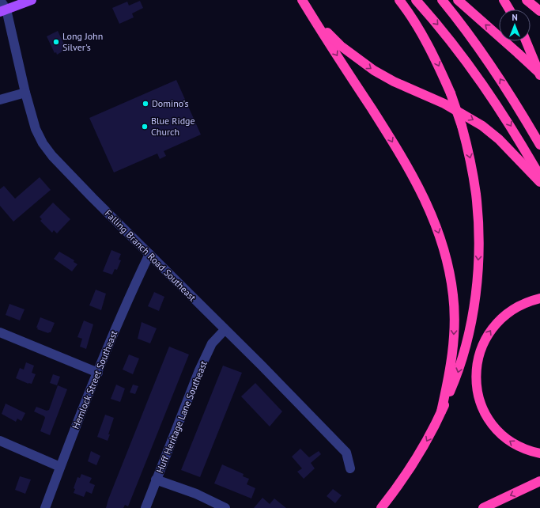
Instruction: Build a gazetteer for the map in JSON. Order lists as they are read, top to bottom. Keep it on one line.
{"streets":{"street":["Falling Branch Road Southeast","Hemlock Street Southeast","Huff Heritage Lane Southeast"]},"crossings":[["Falling Branch Road Southeast","Hemlock Street Southeast"],["Falling Branch Road Southeast","Huff Heritage Lane Southeast"]],"places":["Long John Silver's","Domino's","Blue Ridge Church"],"north":"top"}
